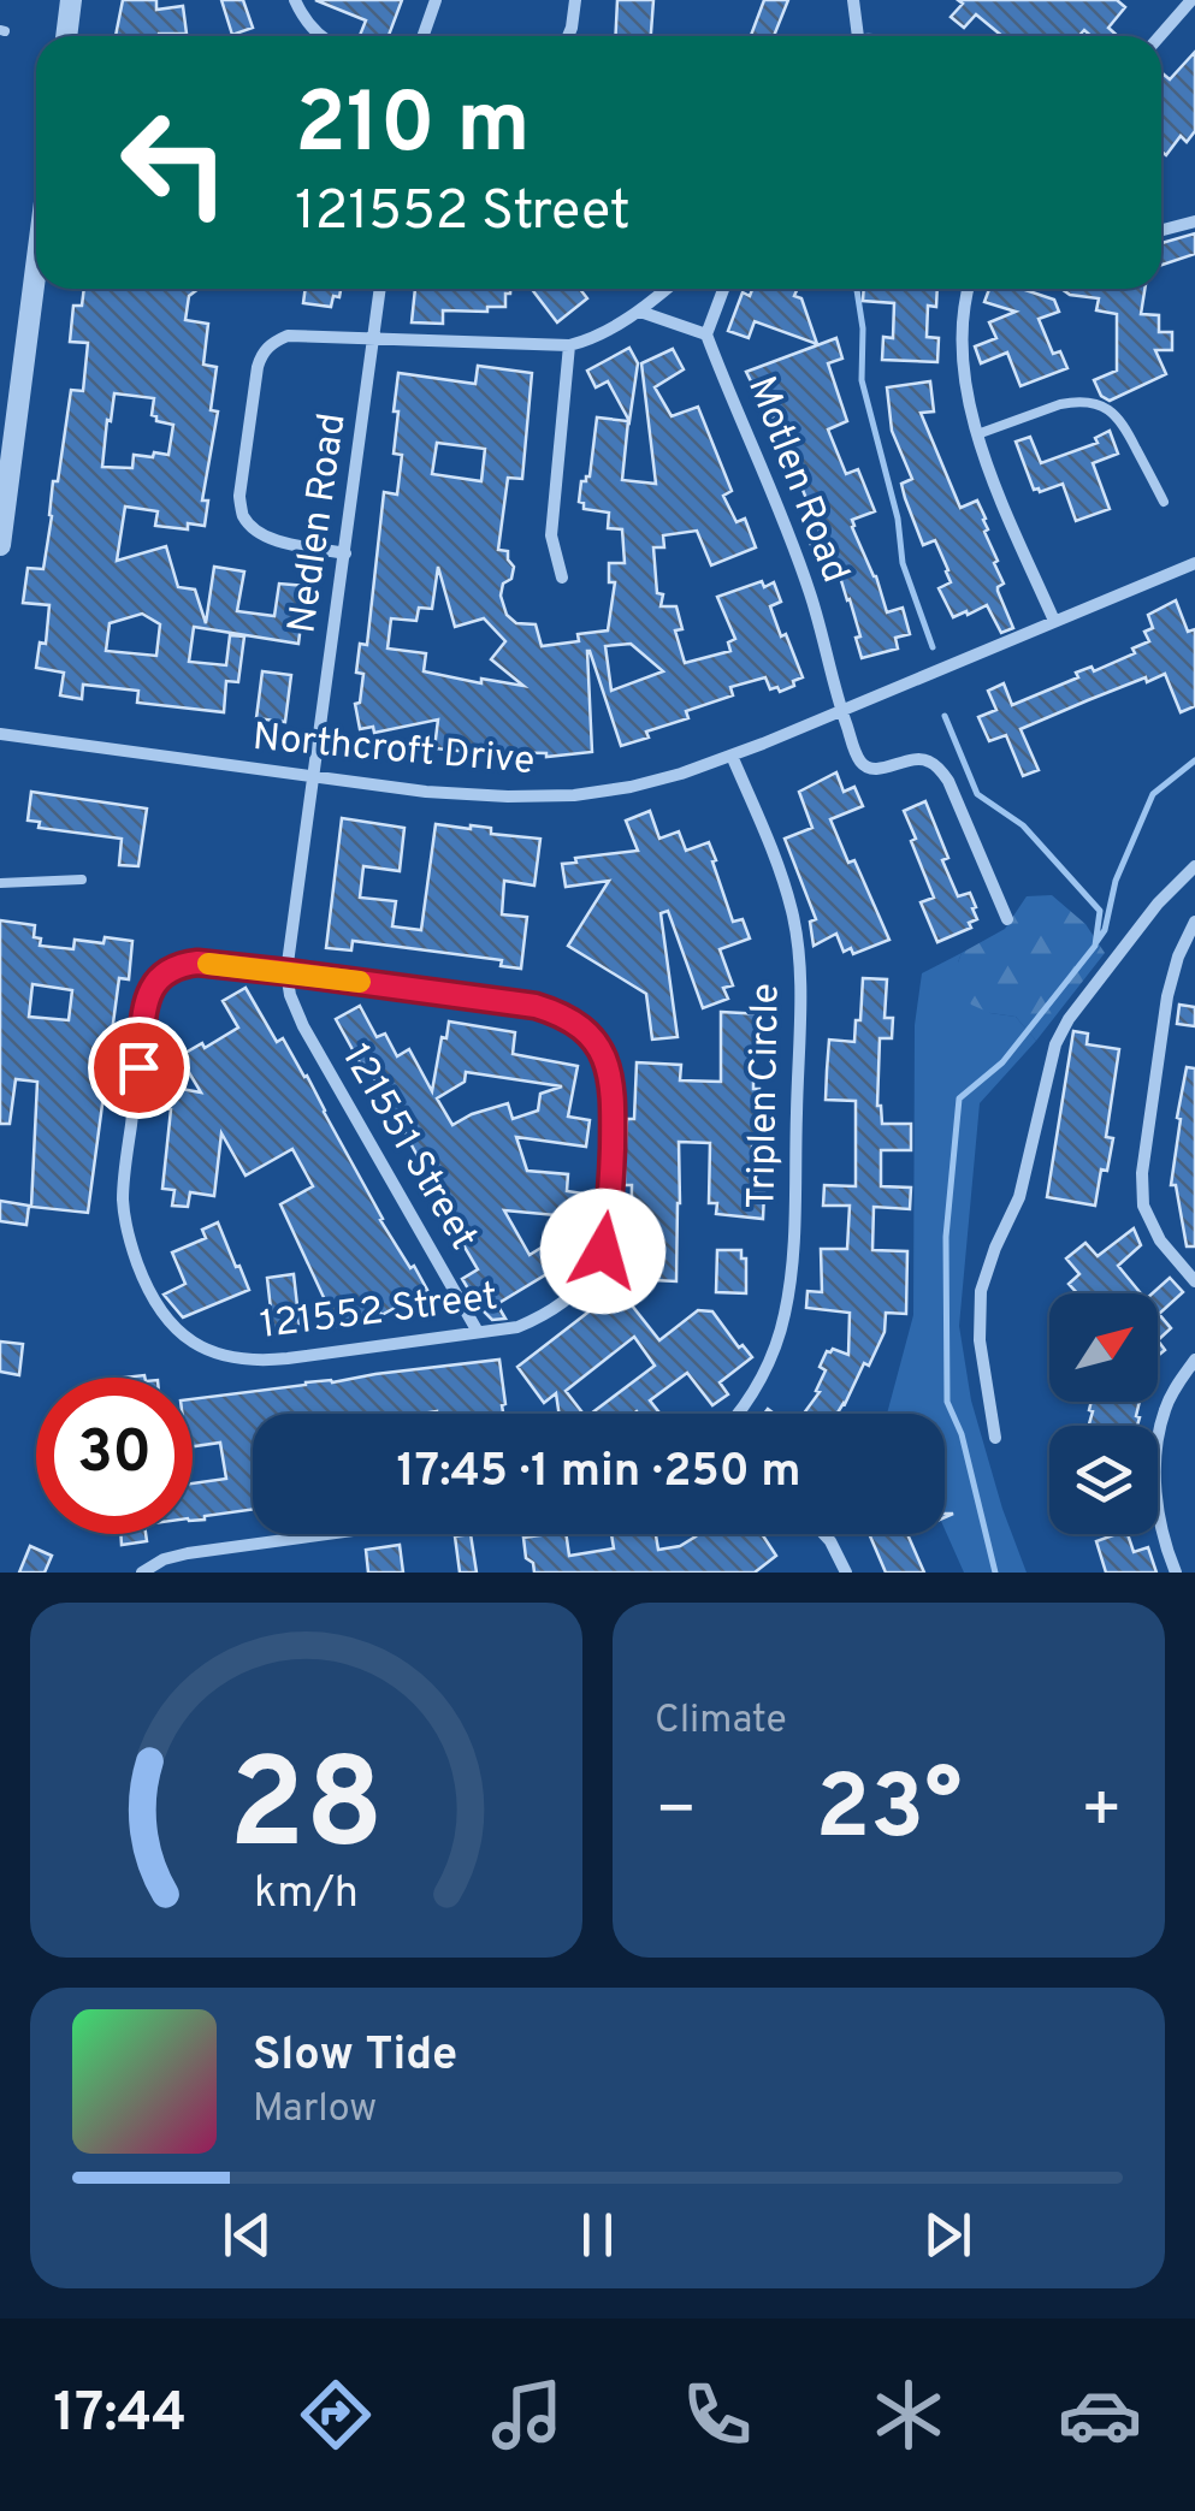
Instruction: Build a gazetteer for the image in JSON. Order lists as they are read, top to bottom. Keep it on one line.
{"streets":{"street":["Motlen Road","Nedlen Road","Northcroft Drive","Triplen Circle","121551 Street","121552 Street"]},"crossings":[["Motlen Road","Northcroft Drive"],["Nedlen Road","Northcroft Drive"],["Nedlen Road","121551 Street"],["Northcroft Drive","Triplen Circle"],["Northcroft Drive","121551 Street"],["121551 Street","121552 Street"]],"north":"top right","page":{"turn":["210 m","121552 Street"],"limit":"30","trip":"17:45 · 1 min · 250 m","tile":"Climate","heat":["−","23°","+"],"song":["Slow Tide","Marlow"],"tabs":"17:44","gauge":["28","km/h"]}}
